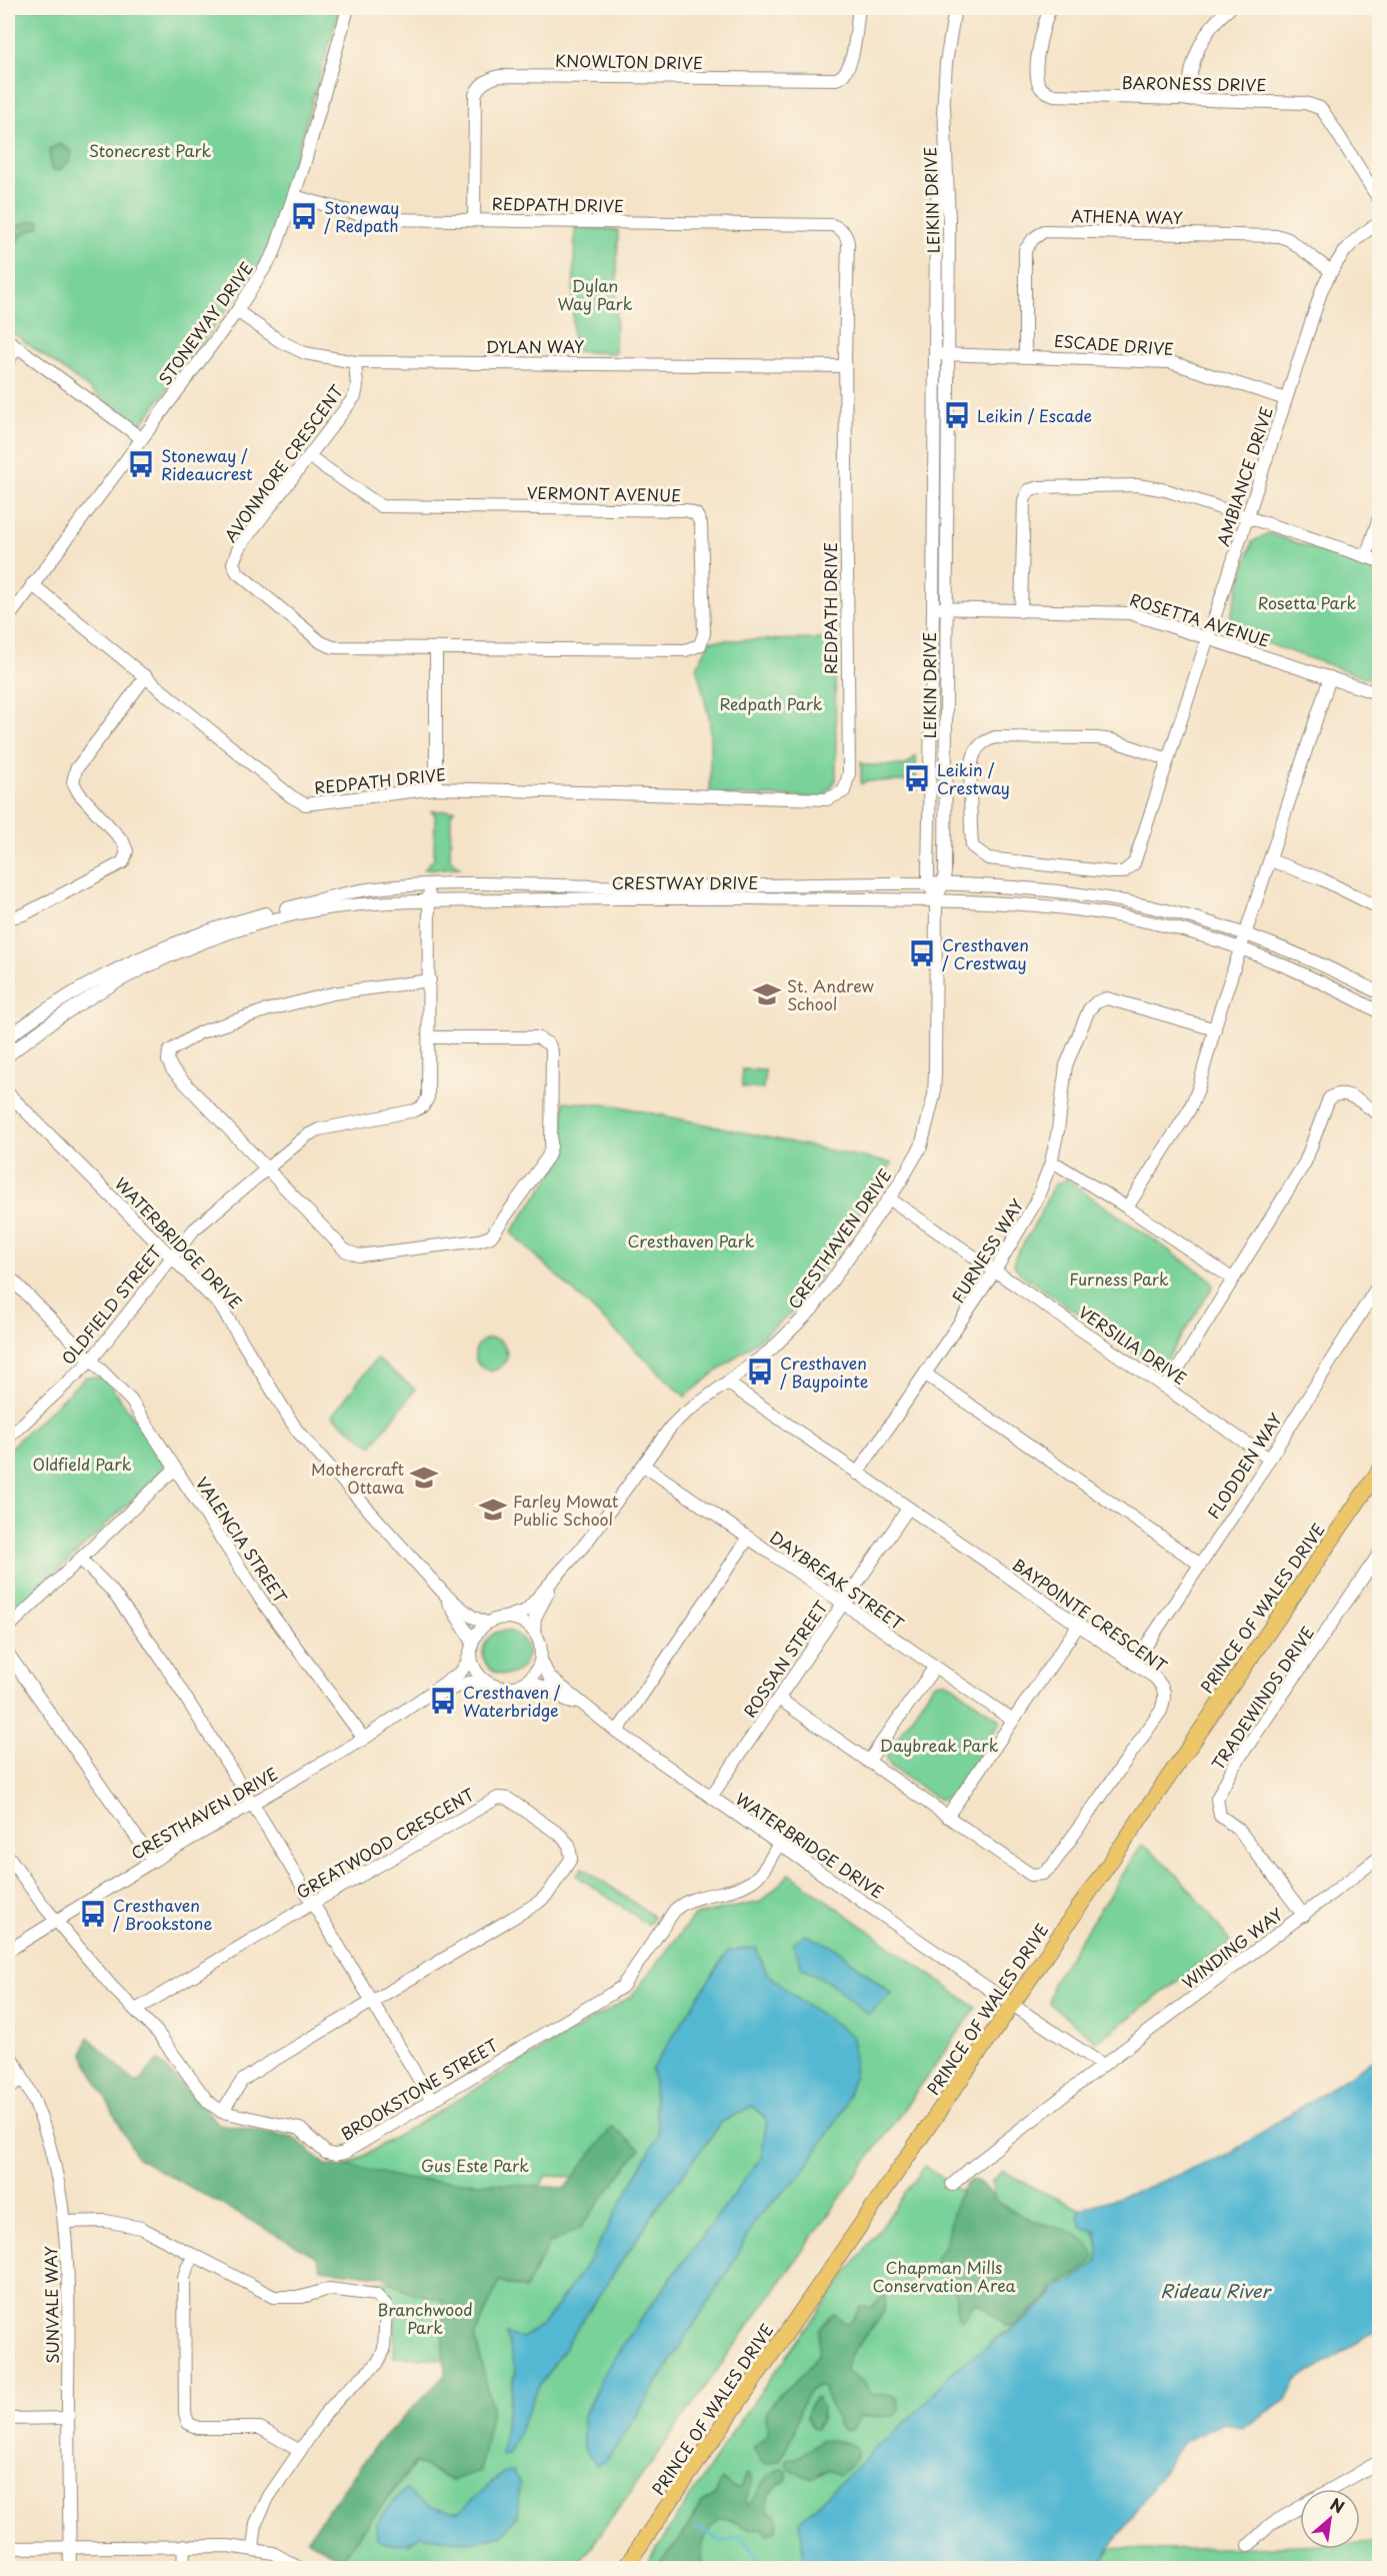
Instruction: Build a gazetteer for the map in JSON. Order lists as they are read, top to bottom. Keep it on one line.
{"streets":{"main road":["PRINCE OF WALES DRIVE"],"street":["KNOWLTON DRIVE","BARONESS DRIVE","LEIKIN DRIVE","REDPATH DRIVE","ATHENA WAY","STONEWAY DRIVE","ESCADE DRIVE","DYLAN WAY","AVONMORE CRESCENT","AMBIANCE DRIVE","VERMONT AVENUE","ROSETTA AVENUE","CRESTWAY DRIVE","CRESTHAVEN DRIVE","WATERBRIDGE DRIVE","FURNESS WAY","OLDFIELD STREET","VERSILIA DRIVE","FLODDEN WAY","VALENCIA STREET","DAYBREAK STREET","BAYPOINTE CRESCENT","ROSSAN STREET","TRADEWINDS DRIVE","GREATWOOD CRESCENT","WINDING WAY","BROOKSTONE STREET","SUNVALE WAY"]},"crossings":[["KNOWLTON DRIVE","REDPATH DRIVE"],["LEIKIN DRIVE","ESCADE DRIVE"],["LEIKIN DRIVE","ROSETTA AVENUE"],["LEIKIN DRIVE","CRESTWAY DRIVE"],["LEIKIN DRIVE","CRESTHAVEN DRIVE"],["REDPATH DRIVE","STONEWAY DRIVE"],["REDPATH DRIVE","DYLAN WAY"],["ATHENA WAY","ESCADE DRIVE"],["ATHENA WAY","AMBIANCE DRIVE"],["STONEWAY DRIVE","DYLAN WAY"],["ESCADE DRIVE","AMBIANCE DRIVE"],["DYLAN WAY","AVONMORE CRESCENT"],["AVONMORE CRESCENT","VERMONT AVENUE"],["AMBIANCE DRIVE","ROSETTA AVENUE"],["CRESTWAY DRIVE","CRESTHAVEN DRIVE"],["CRESTWAY DRIVE","OLDFIELD STREET"],["CRESTHAVEN DRIVE","WATERBRIDGE DRIVE"],["CRESTHAVEN DRIVE","VERSILIA DRIVE"],["CRESTHAVEN DRIVE","VALENCIA STREET"],["CRESTHAVEN DRIVE","DAYBREAK STREET"],["CRESTHAVEN DRIVE","BAYPOINTE CRESCENT"],["WATERBRIDGE DRIVE","OLDFIELD STREET"],["WATERBRIDGE DRIVE","PRINCE OF WALES DRIVE"],["WATERBRIDGE DRIVE","ROSSAN STREET"],["WATERBRIDGE DRIVE","BROOKSTONE STREET"],["FURNESS WAY","VERSILIA DRIVE"],["FURNESS WAY","BAYPOINTE CRESCENT"],["OLDFIELD STREET","VALENCIA STREET"],["VERSILIA DRIVE","FLODDEN WAY"],["FLODDEN WAY","BAYPOINTE CRESCENT"],["DAYBREAK STREET","ROSSAN STREET"],["BAYPOINTE CRESCENT","ROSSAN STREET"],["TRADEWINDS DRIVE","WINDING WAY"],["GREATWOOD CRESCENT","BROOKSTONE STREET"]],"water":["Rideau River"],"parks":["Stonecrest Park","Dylan Way Park","Rosetta Park","Redpath Park","Cresthaven Park","Furness Park","Oldfield Park","Daybreak Park","Gus Este Park","Chapman Mills Conservation Area","Branchwood Park"],"places":{"bus stop":["Stoneway / Redpath","Leikin / Escade","Stoneway / Rideaucrest","Leikin / Crestway","Cresthaven / Crestway","Cresthaven / Baypointe","Cresthaven / Waterbridge","Cresthaven / Brookstone"],"school or university":["St. Andrew School","Mothercraft Ottawa","Farley Mowat Public School"]},"north":"top right"}
